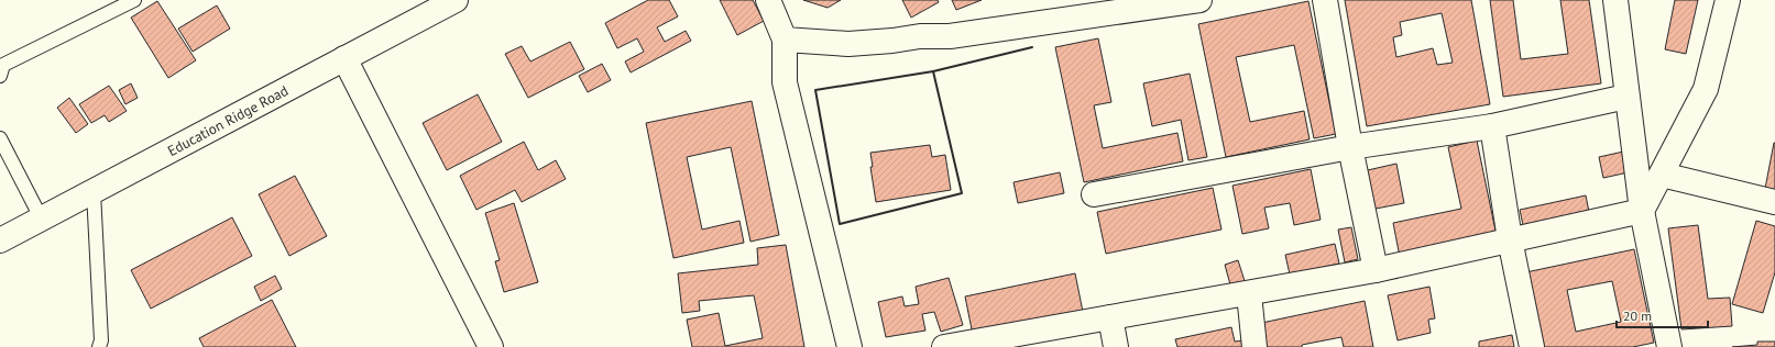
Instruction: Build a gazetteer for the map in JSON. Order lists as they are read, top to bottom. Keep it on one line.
{"streets":{"street":["Education Ridge Road"]},"scale_bar":"20 m"}
